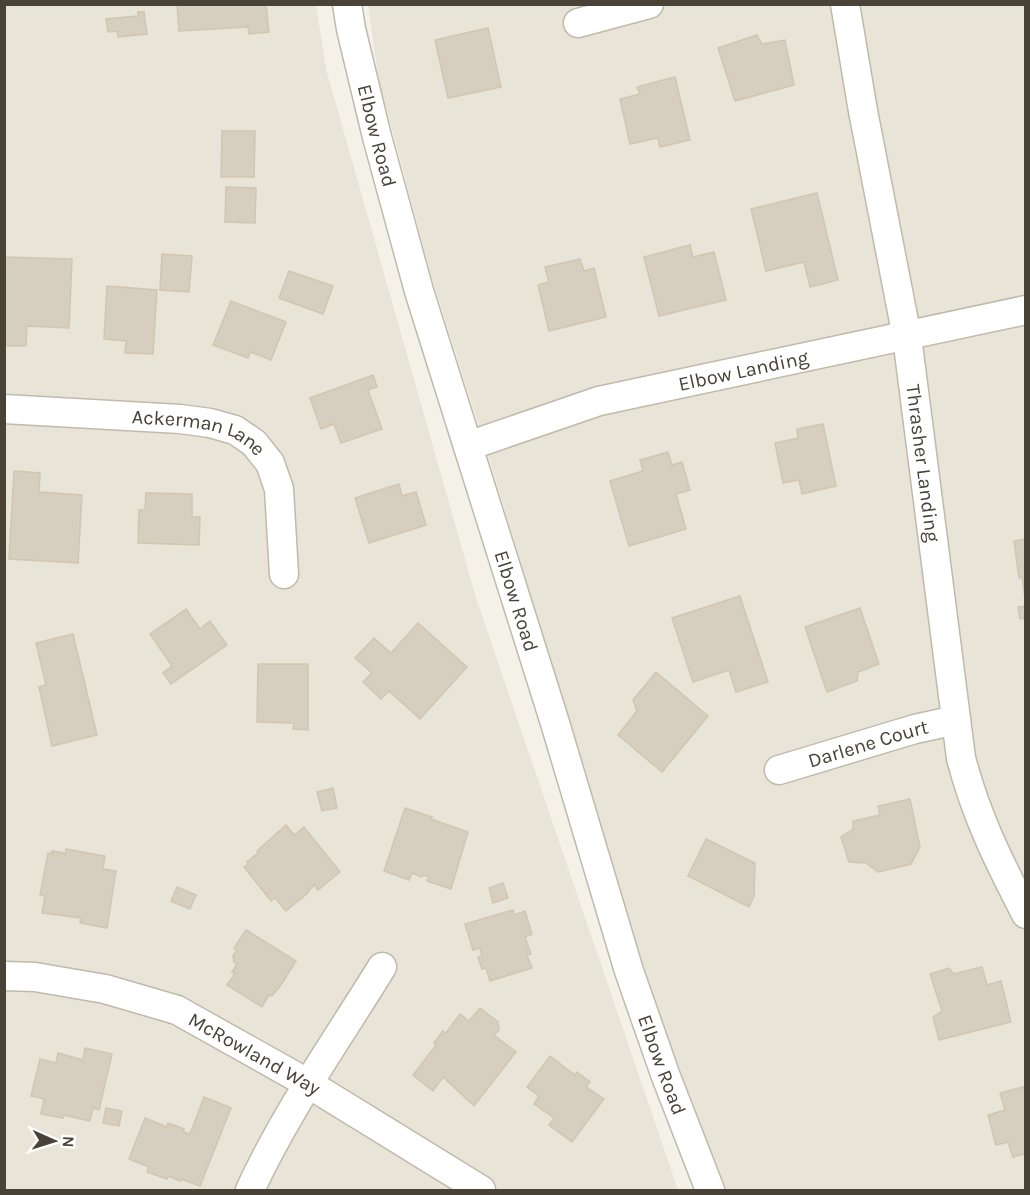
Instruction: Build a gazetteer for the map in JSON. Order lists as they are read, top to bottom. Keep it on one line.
{"streets":{"street":["Elbow Road","Elbow Landing","Ackerman Lane","Thrasher Landing","Darlene Court","McRowland Way"]},"crossings":[["Elbow Road","Elbow Landing"],["Elbow Landing","Thrasher Landing"],["Thrasher Landing","Darlene Court"]],"north":"right"}
